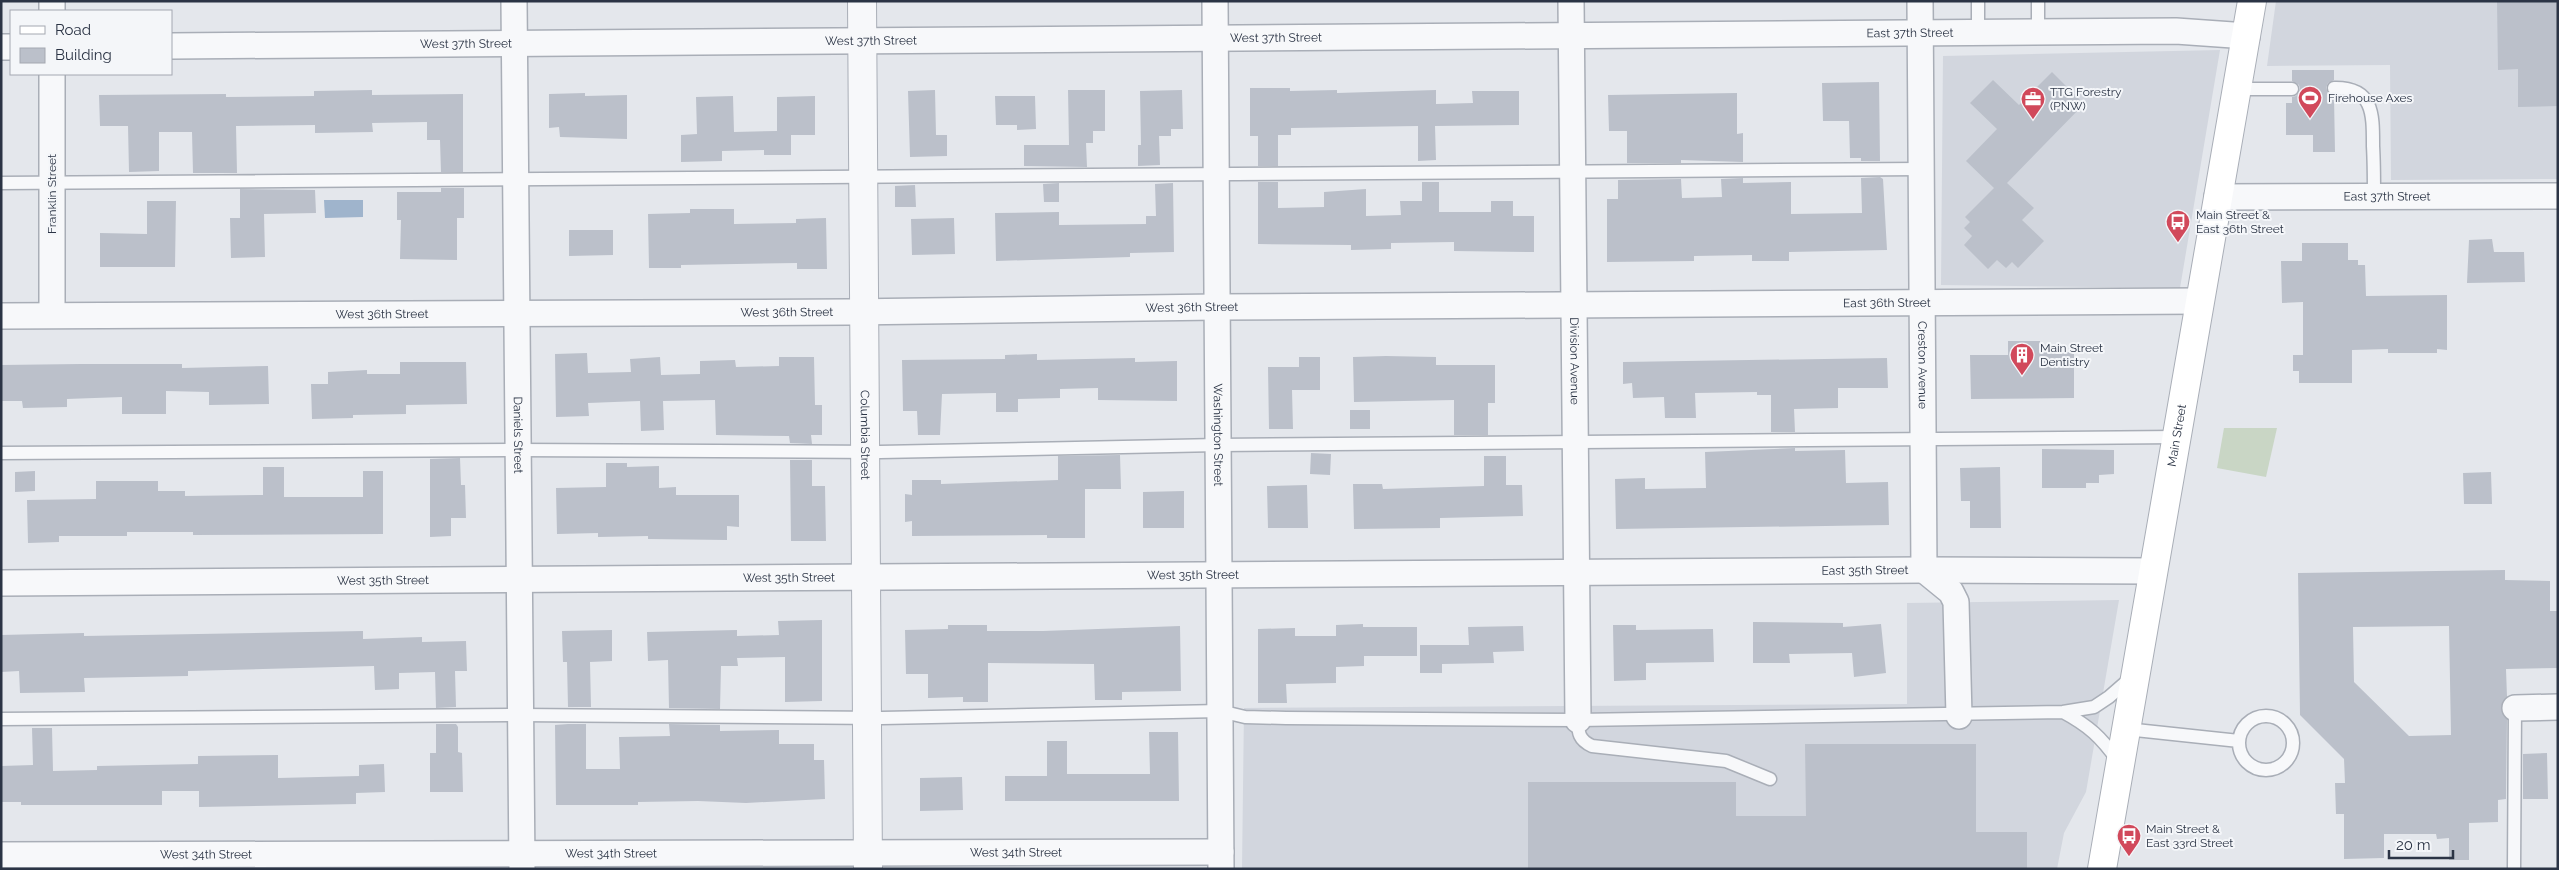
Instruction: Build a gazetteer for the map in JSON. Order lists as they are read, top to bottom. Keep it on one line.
{"streets":{"main road":["Main Street"],"street":["East 37th Street","West 37th Street","Franklin Street","East 36th Street","West 36th Street","Division Avenue","Creston Avenue","Daniels Street","Columbia Street","Washington Street","East 35th Street","West 35th Street","West 34th Street"]},"crossings":[["East 37th Street","West 37th Street"],["East 37th Street","Division Avenue"],["East 37th Street","Creston Avenue"],["East 37th Street","Main Street"],["West 37th Street","Division Avenue"],["West 37th Street","Daniels Street"],["West 37th Street","Columbia Street"],["West 37th Street","Washington Street"],["Franklin Street","West 36th Street"],["East 36th Street","West 36th Street"],["East 36th Street","Division Avenue"],["East 36th Street","Creston Avenue"],["East 36th Street","Main Street"],["West 36th Street","Division Avenue"],["West 36th Street","Daniels Street"],["West 36th Street","Columbia Street"],["West 36th Street","Washington Street"],["Division Avenue","East 35th Street"],["Division Avenue","West 35th Street"],["Creston Avenue","East 35th Street"],["Daniels Street","West 35th Street"],["Daniels Street","West 34th Street"],["Columbia Street","West 35th Street"],["Columbia Street","West 34th Street"],["Washington Street","West 35th Street"],["Washington Street","West 34th Street"],["Main Street","East 35th Street"],["East 35th Street","West 35th Street"]],"places":{"sports":["Firehouse Axes"],"office":["TTG Forestry (PNW)"],"bus stop":["Main Street & East 36th Street","Main Street & East 33rd Street"],"building":["Main Street Dentistry"]},"legend":["Road","Building"],"scale_bar":"20 m"}
